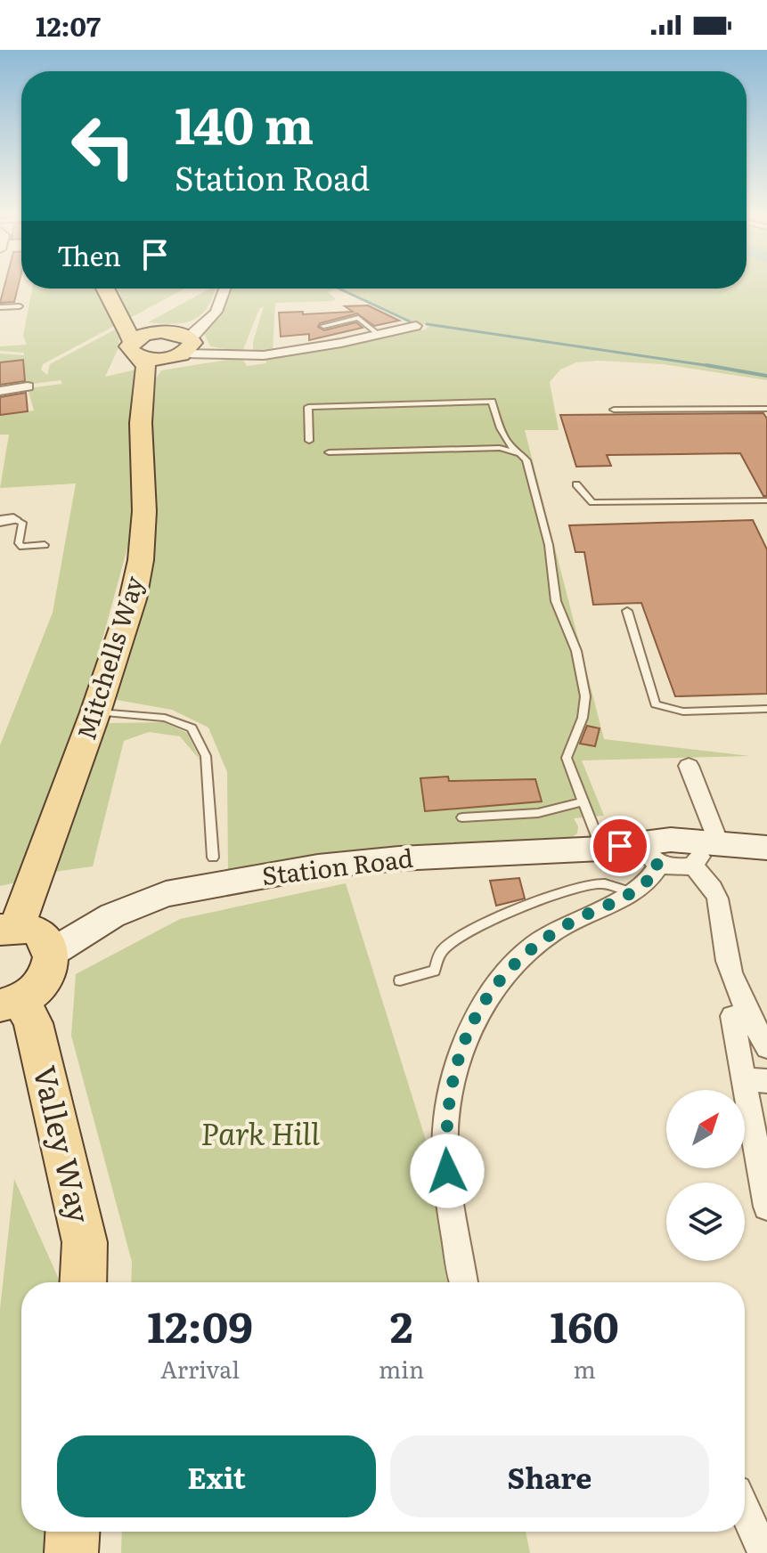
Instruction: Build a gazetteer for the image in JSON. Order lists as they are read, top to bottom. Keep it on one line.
{"streets":{"main road":["Mitchells Way","Station Road","Valley Way"]},"parks":["Park Hill"],"north":"top right","page":{"status":"12:07","turn":["140 m","Station Road"],"then":"Then","eta":["12:09","Arrival","2","min","160","m"],"buttons":["Exit","Share"]}}
